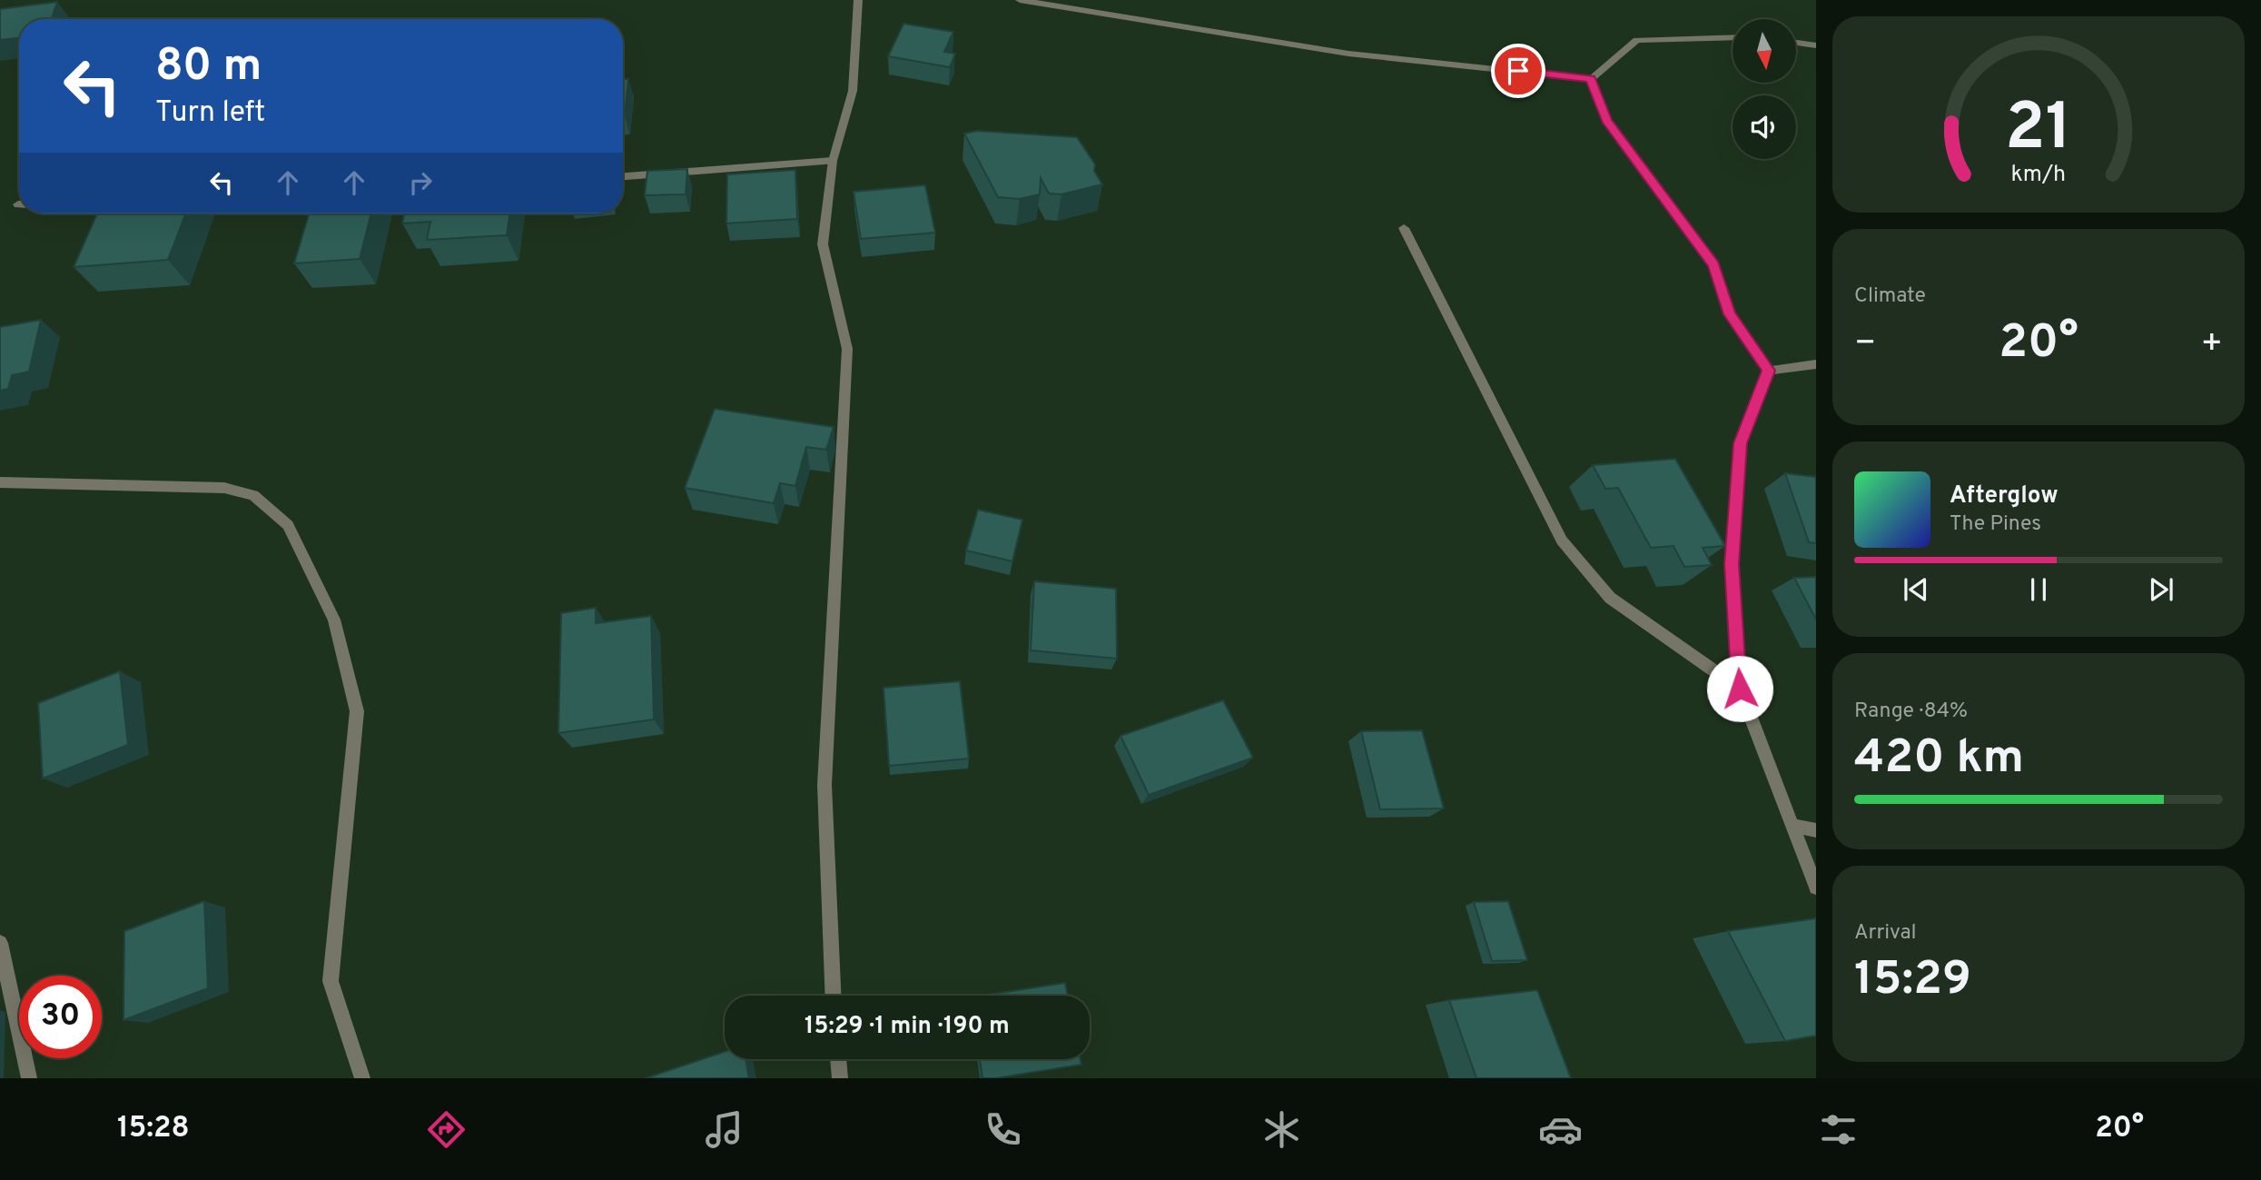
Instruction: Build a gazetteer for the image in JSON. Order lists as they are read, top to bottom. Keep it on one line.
{"north":"bottom","page":{"turn":["80 m","Turn left"],"tile":["Climate",["Range · 84%","420 km"],["Arrival","15:29"]],"heat":["−","20°","+"],"song":["Afterglow","The Pines"],"limit":"30","trip":"15:29 · 1 min · 190 m","tabs":["15:28","20°"],"gauge":["21","km/h"]}}
